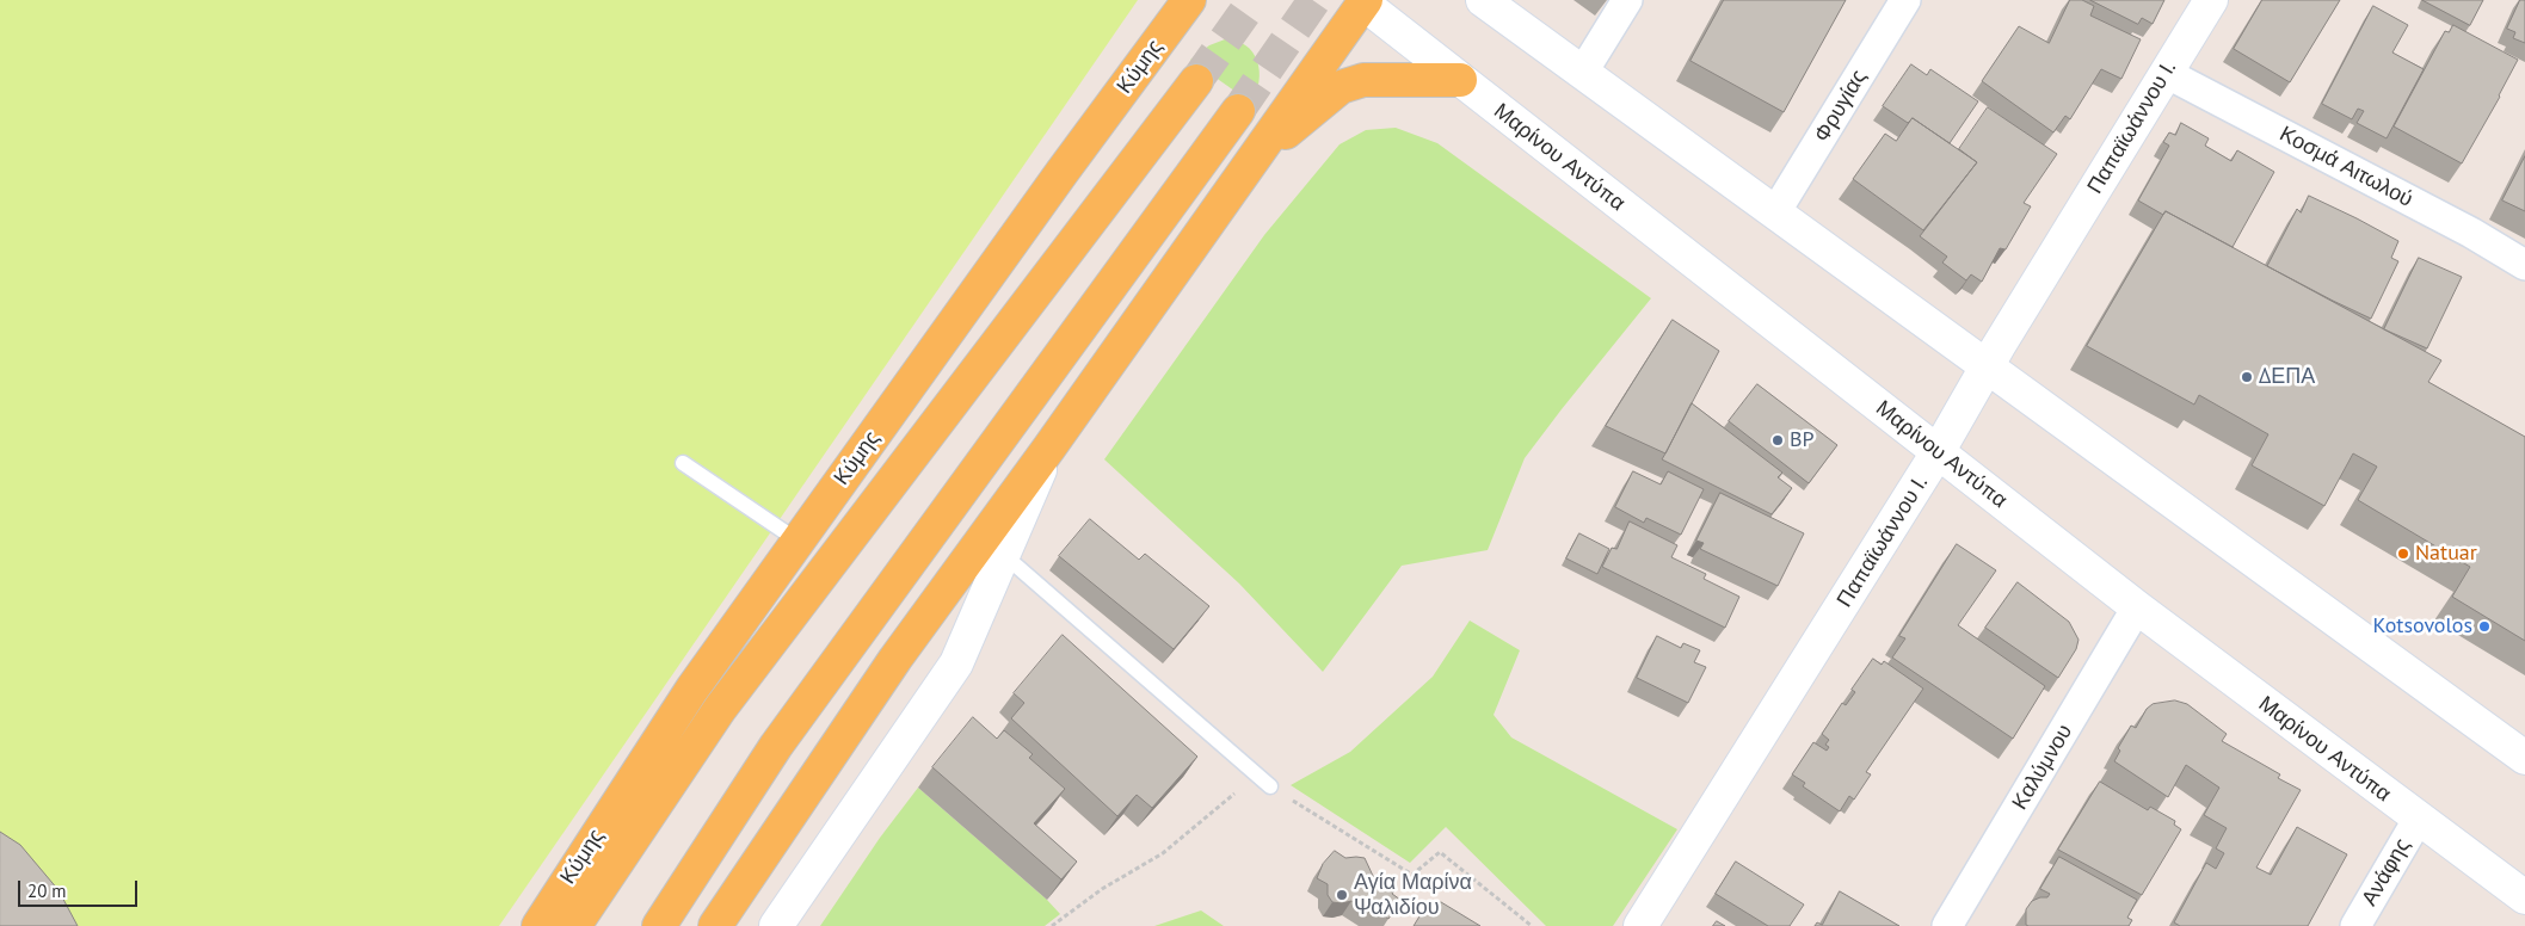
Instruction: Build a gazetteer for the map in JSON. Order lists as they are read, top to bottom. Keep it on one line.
{"streets":{"main road":["Κύμης"],"street":["Φρυγίας","Παπαϊωάννου Ι.","Μαρίνου Αντύπα","Κοσμά Αιτωλού","Καλύμνου","Ανάφης"]},"crossings":[["Παπαϊωάννου Ι.","Μαρίνου Αντύπα"],["Παπαϊωάννου Ι.","Κοσμά Αιτωλού"],["Μαρίνου Αντύπα","Καλύμνου"],["Μαρίνου Αντύπα","Ανάφης"]],"places":["ΔΕΠΑ","BP","Natuar","Kotsovolos","Αγία Μαρίνα Ψαλιδίου"],"scale_bar":"20 m"}
